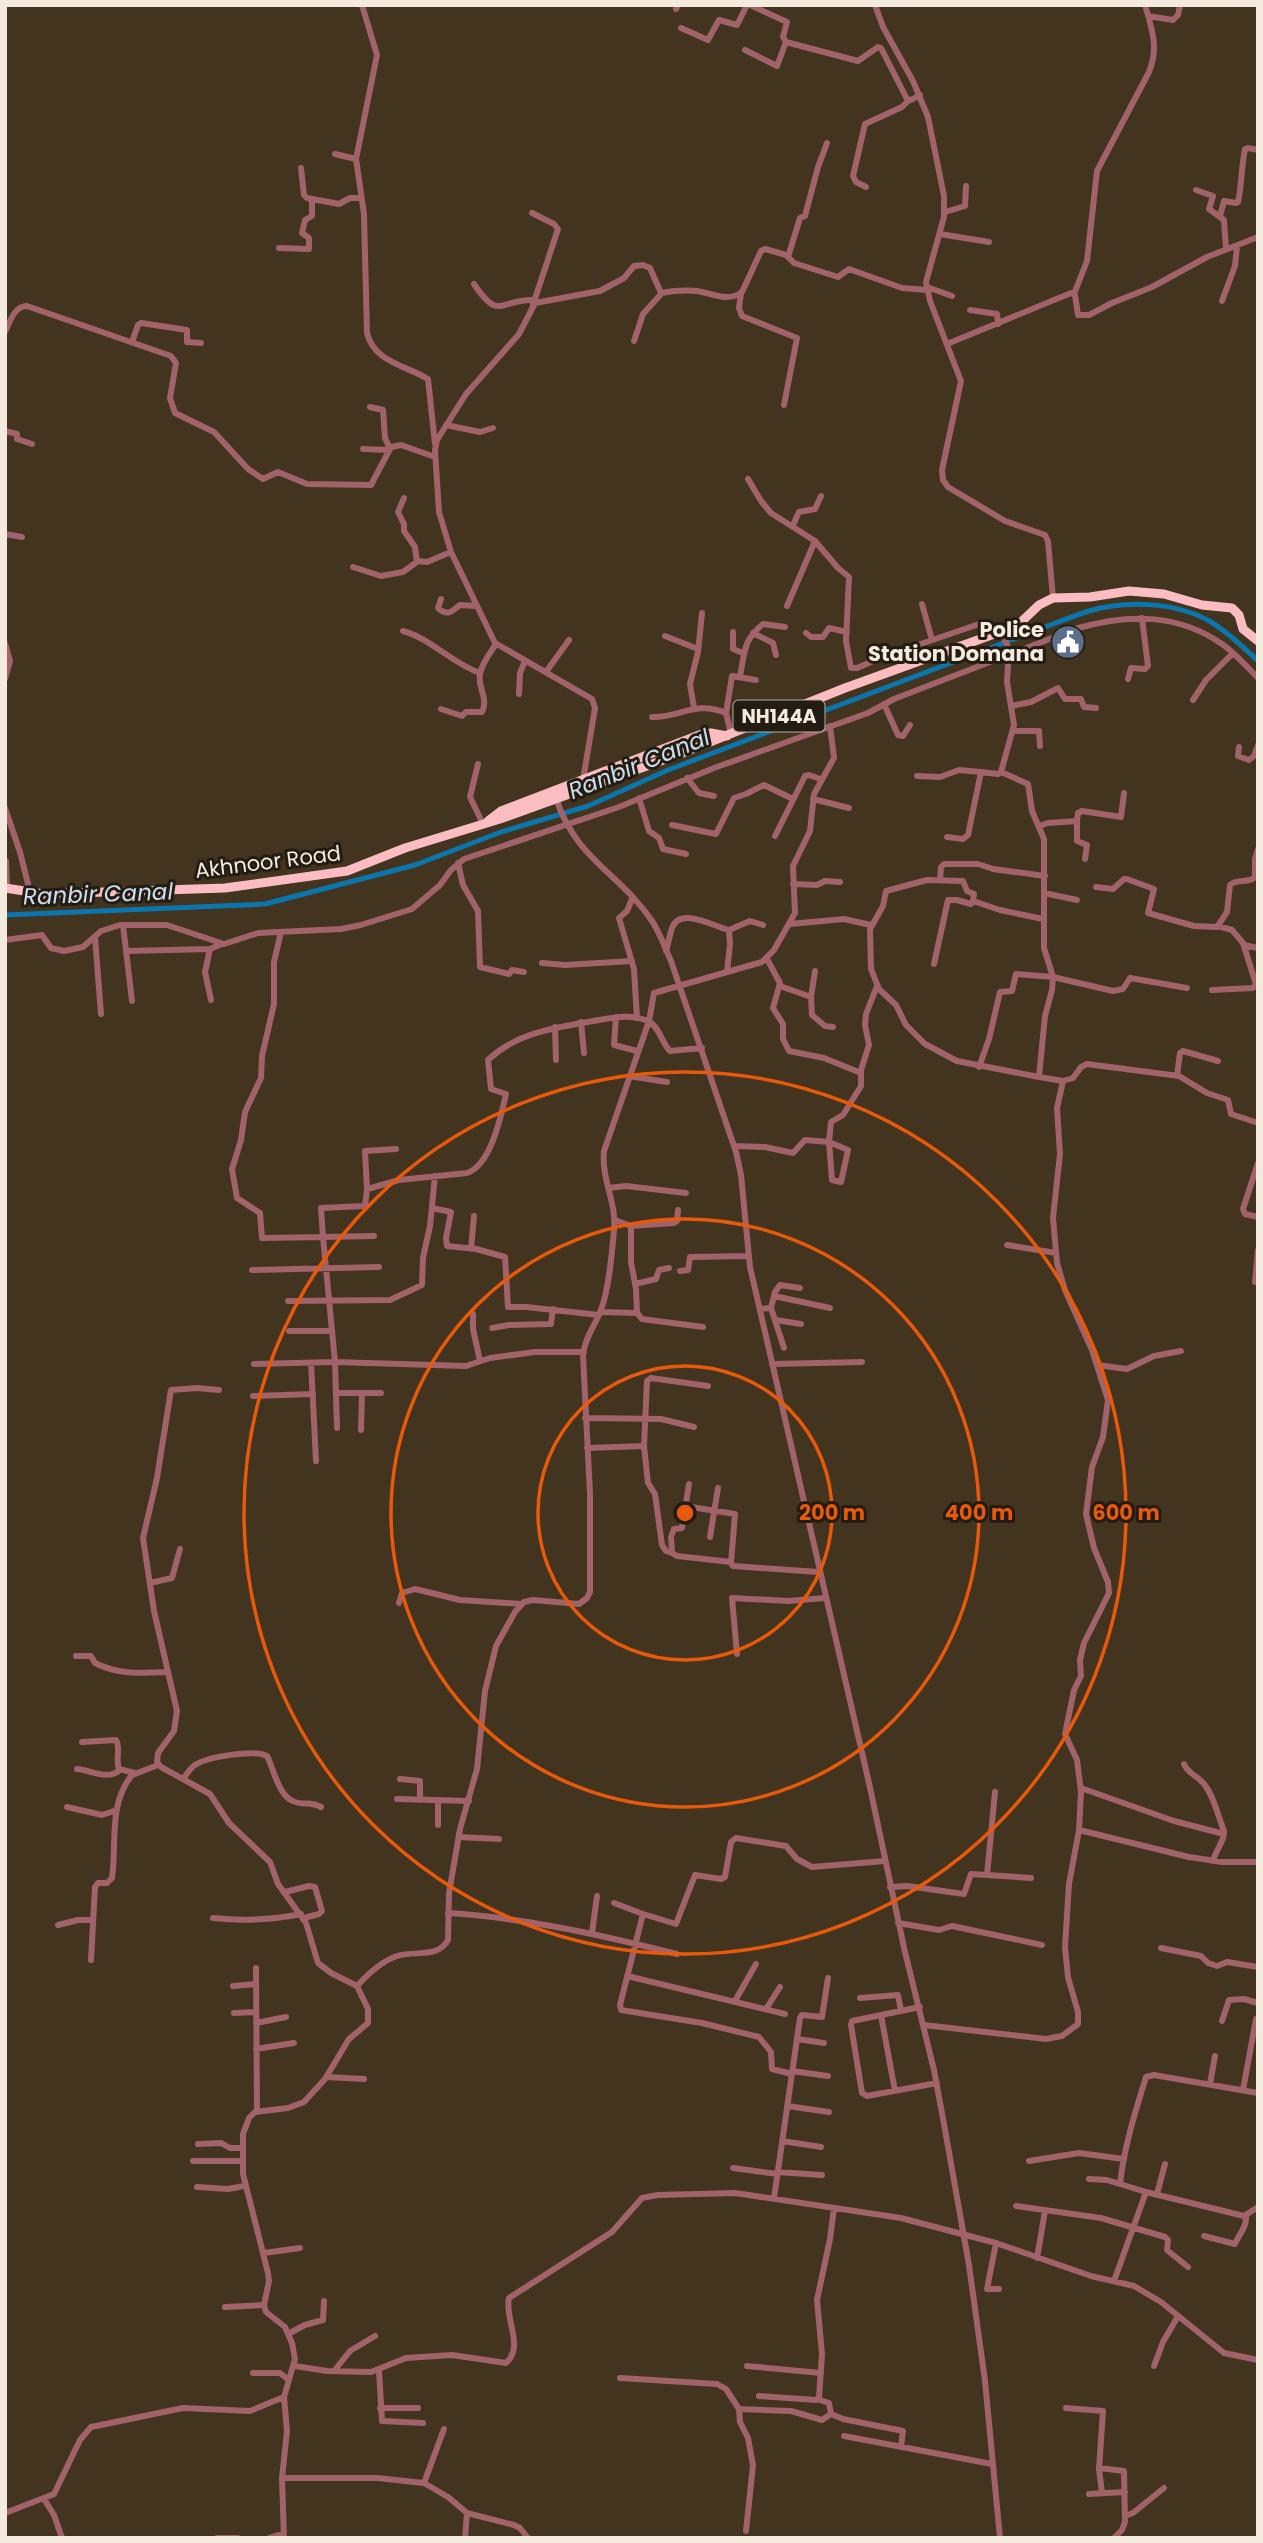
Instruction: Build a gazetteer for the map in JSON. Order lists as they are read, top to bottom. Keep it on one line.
{"streets":{"highway":["NH144A","Akhnoor Road"]},"water":["Ranbir Canal"],"places":{"public building":["Police Station Domana"]},"rings":["200 m","400 m","600 m"]}
